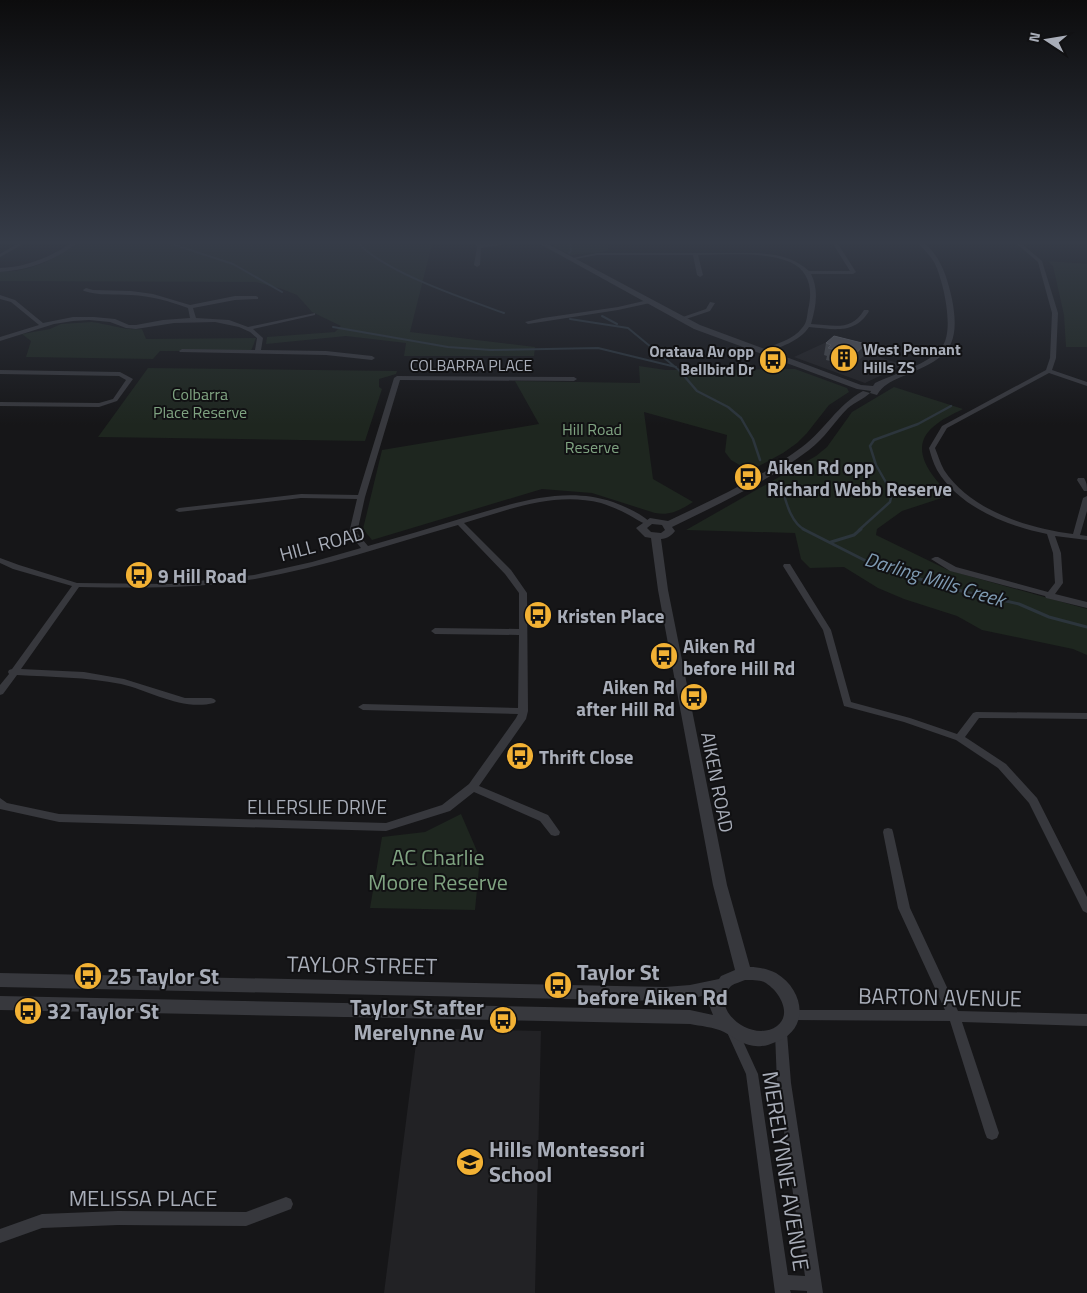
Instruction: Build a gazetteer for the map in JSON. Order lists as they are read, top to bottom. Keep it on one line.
{"streets":{"street":["COLBARRA PLACE","HILL ROAD","AIKEN ROAD","ELLERSLIE DRIVE","TAYLOR STREET","BARTON AVENUE","MERELYNNE AVENUE","MELISSA PLACE"]},"crossings":[["COLBARRA PLACE","HILL ROAD"],["HILL ROAD","ELLERSLIE DRIVE"],["AIKEN ROAD","TAYLOR STREET"],["AIKEN ROAD","BARTON AVENUE"],["AIKEN ROAD","MERELYNNE AVENUE"],["TAYLOR STREET","BARTON AVENUE"],["TAYLOR STREET","MERELYNNE AVENUE"],["BARTON AVENUE","MERELYNNE AVENUE"]],"water":["Darling Mills Creek"],"parks":["Colbarra Place Reserve","Hill Road Reserve","AC Charlie Moore Reserve"],"places":{"building":["West Pennant Hills ZS"],"bus stop":["Oratava Av opp Bellbird Dr","Aiken Rd opp Richard Webb Reserve","9 Hill Road","Kristen Place","Aiken Rd before Hill Rd","Aiken Rd after Hill Rd","Thrift Close","25 Taylor St","Taylor St before Aiken Rd","32 Taylor St","Taylor St after Merelynne Av"],"school or university":["Hills Montessori School"]},"north":"left"}
